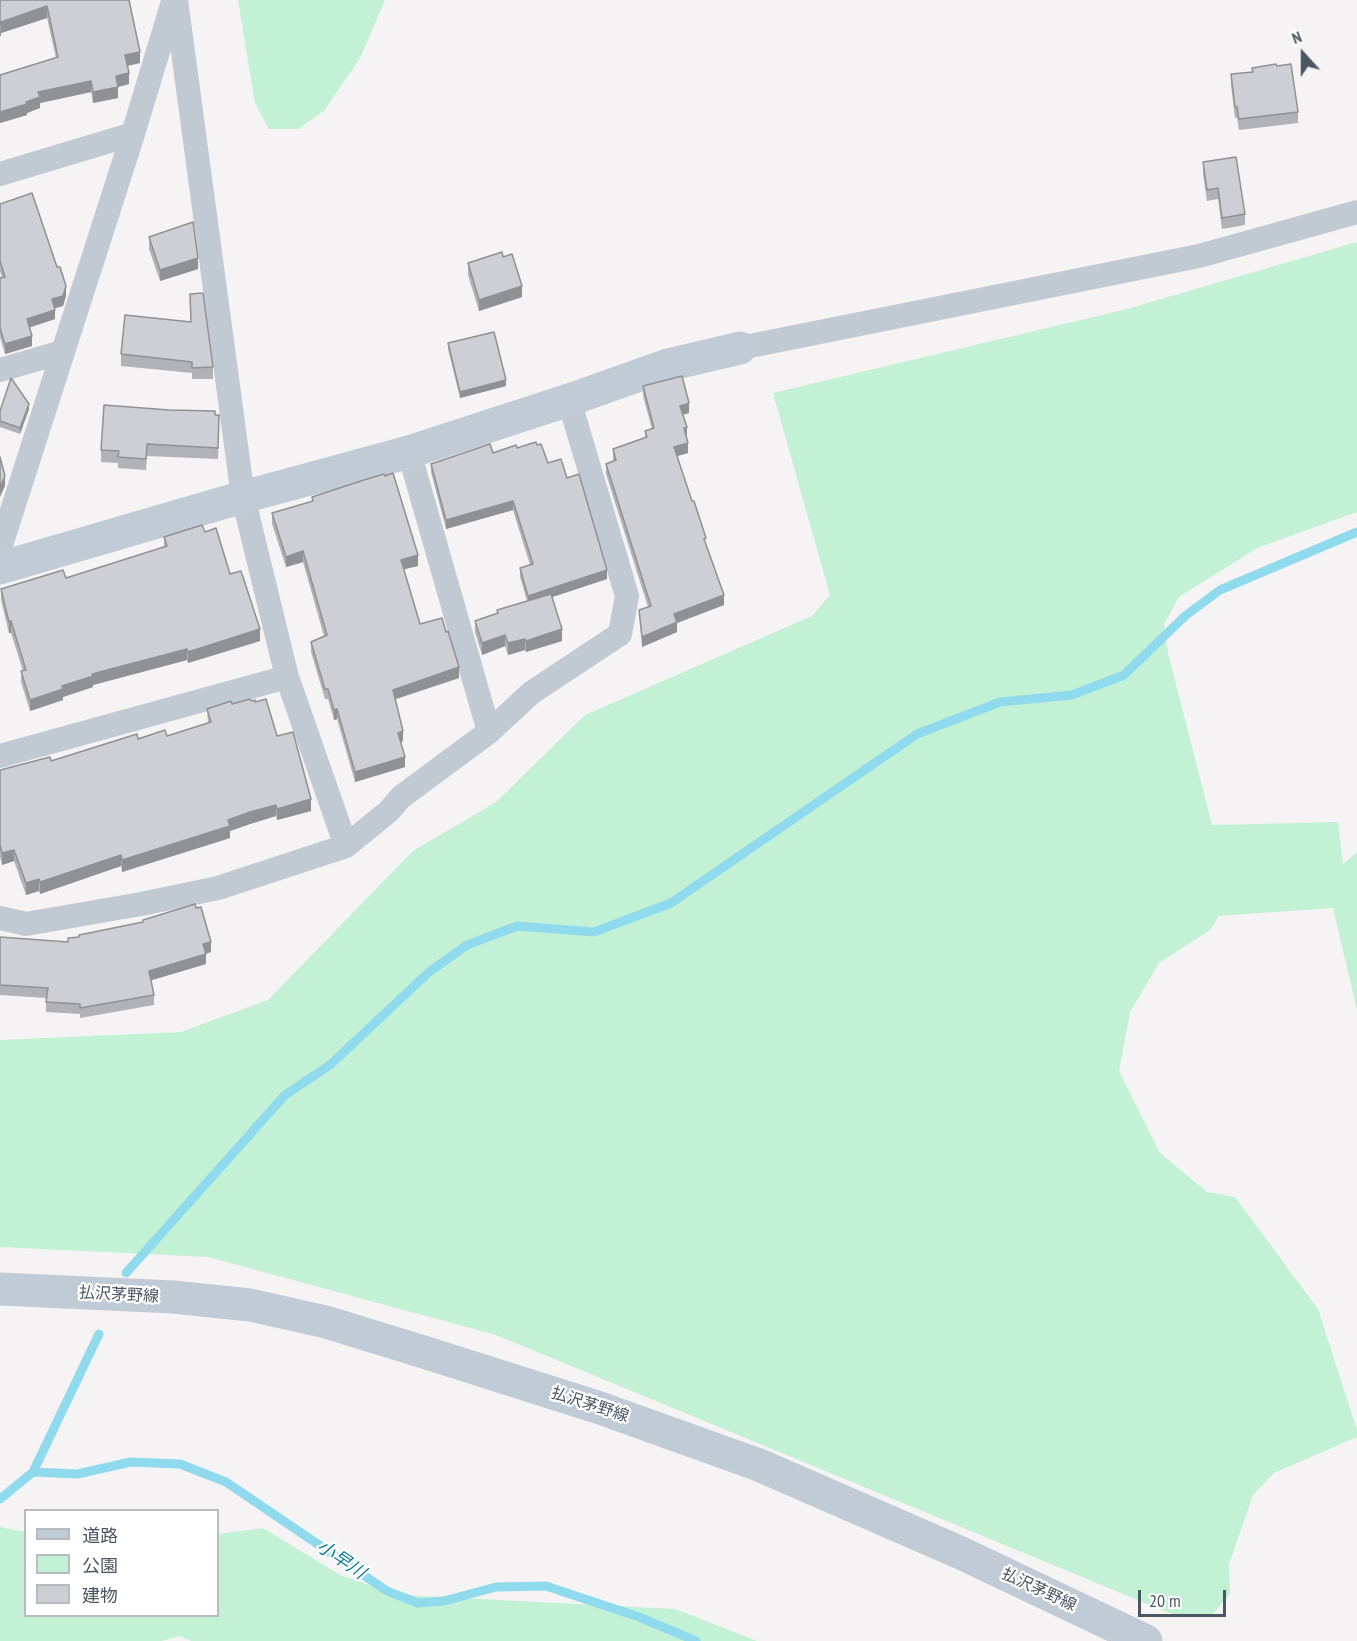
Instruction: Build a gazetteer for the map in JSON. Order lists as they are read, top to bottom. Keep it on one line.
{"streets":{"main road":["払沢茅野線"]},"water":["小早川"],"legend":["道路","公園","建物"],"scale_bar":"20 m","north":"top"}
